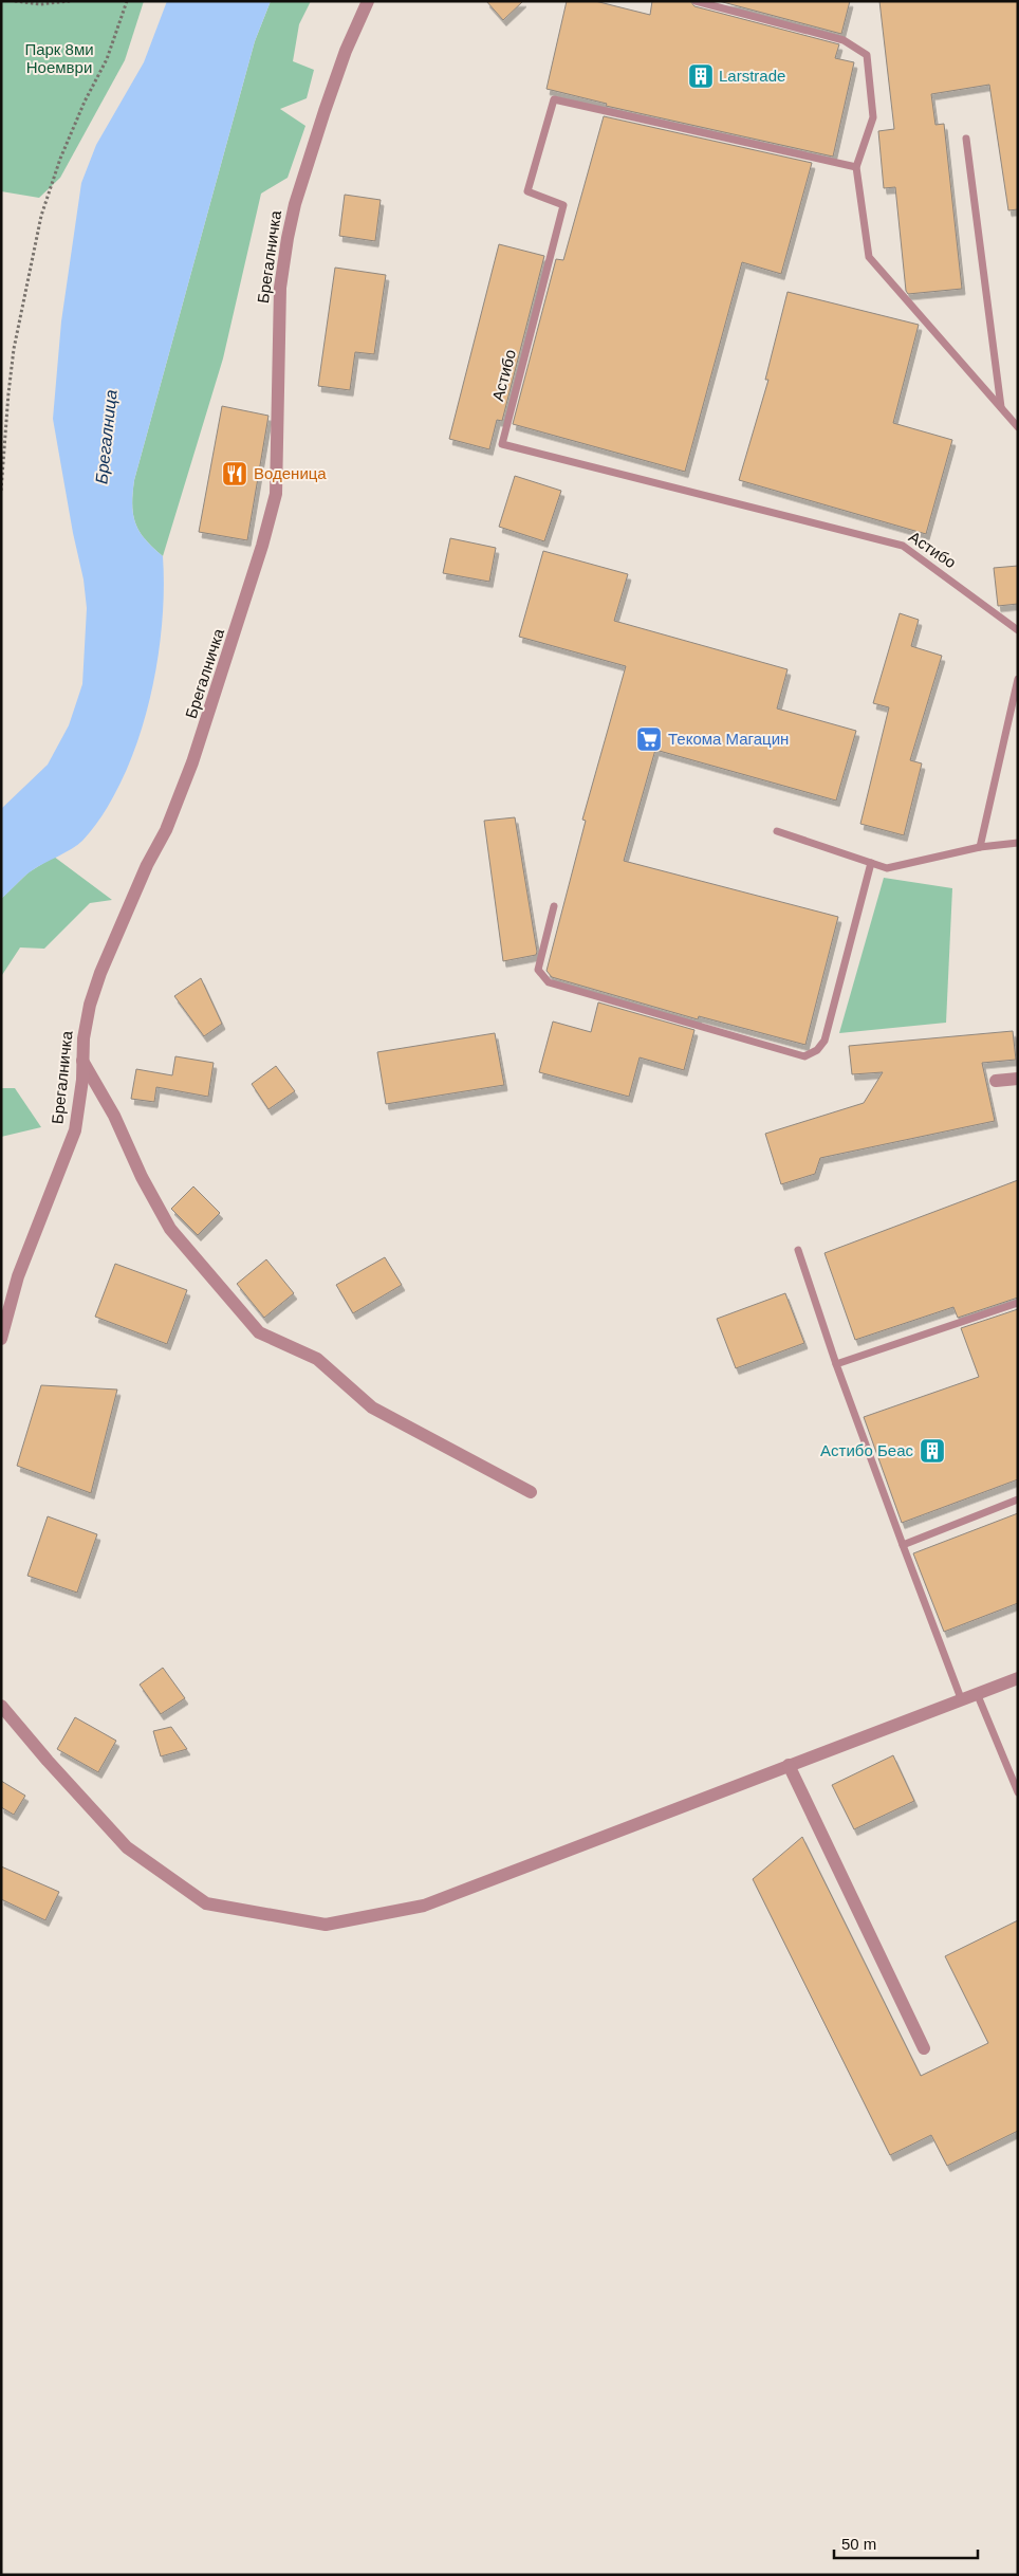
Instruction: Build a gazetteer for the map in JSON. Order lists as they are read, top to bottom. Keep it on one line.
{"streets":{"street":["Брегалничка"],"lane":["Астибо"]},"water":["Брегалница"],"parks":["Парк 8ми Ноември"],"places":{"building":["Larstrade","Астибо Беас"],"restaurant":["Воденица"],"supermarket":["Текома Магацин"]},"scale_bar":"50 m"}
